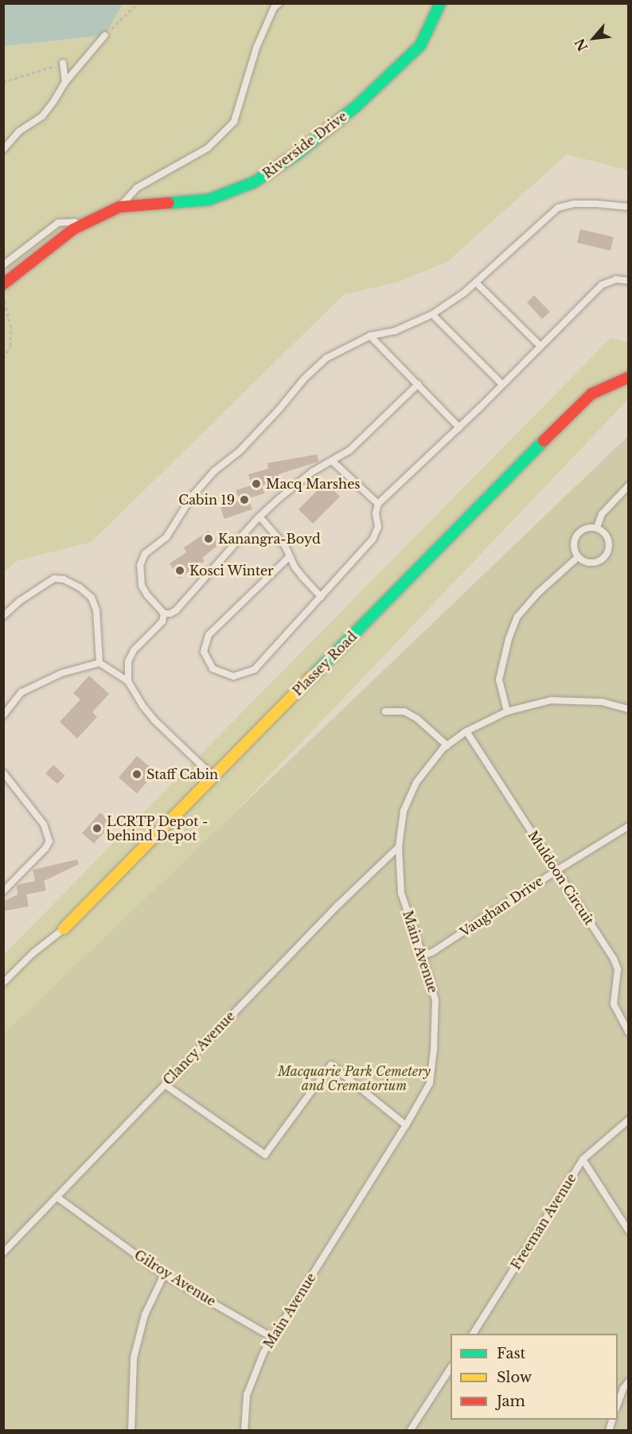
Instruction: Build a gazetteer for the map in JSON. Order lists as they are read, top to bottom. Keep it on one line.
{"streets":{"street":["Riverside Drive","Plassey Road"],"lane":["Muldoon Circuit","Vaughan Drive","Main Avenue","Clancy Avenue","Freeman Avenue","Gilroy Avenue"]},"crossings":[["Muldoon Circuit","Vaughan Drive"],["Muldoon Circuit","Main Avenue"],["Vaughan Drive","Main Avenue"],["Main Avenue","Clancy Avenue"],["Main Avenue","Gilroy Avenue"],["Clancy Avenue","Gilroy Avenue"]],"parks":["Macquarie Park Cemetery and Crematorium"],"places":["Macq Marshes","Cabin 19","Kanangra-Boyd","Kosci Winter","Staff Cabin","LCRTP Depot - behind Depot"],"legend":["Fast","Slow","Jam"],"north":"bottom left"}
